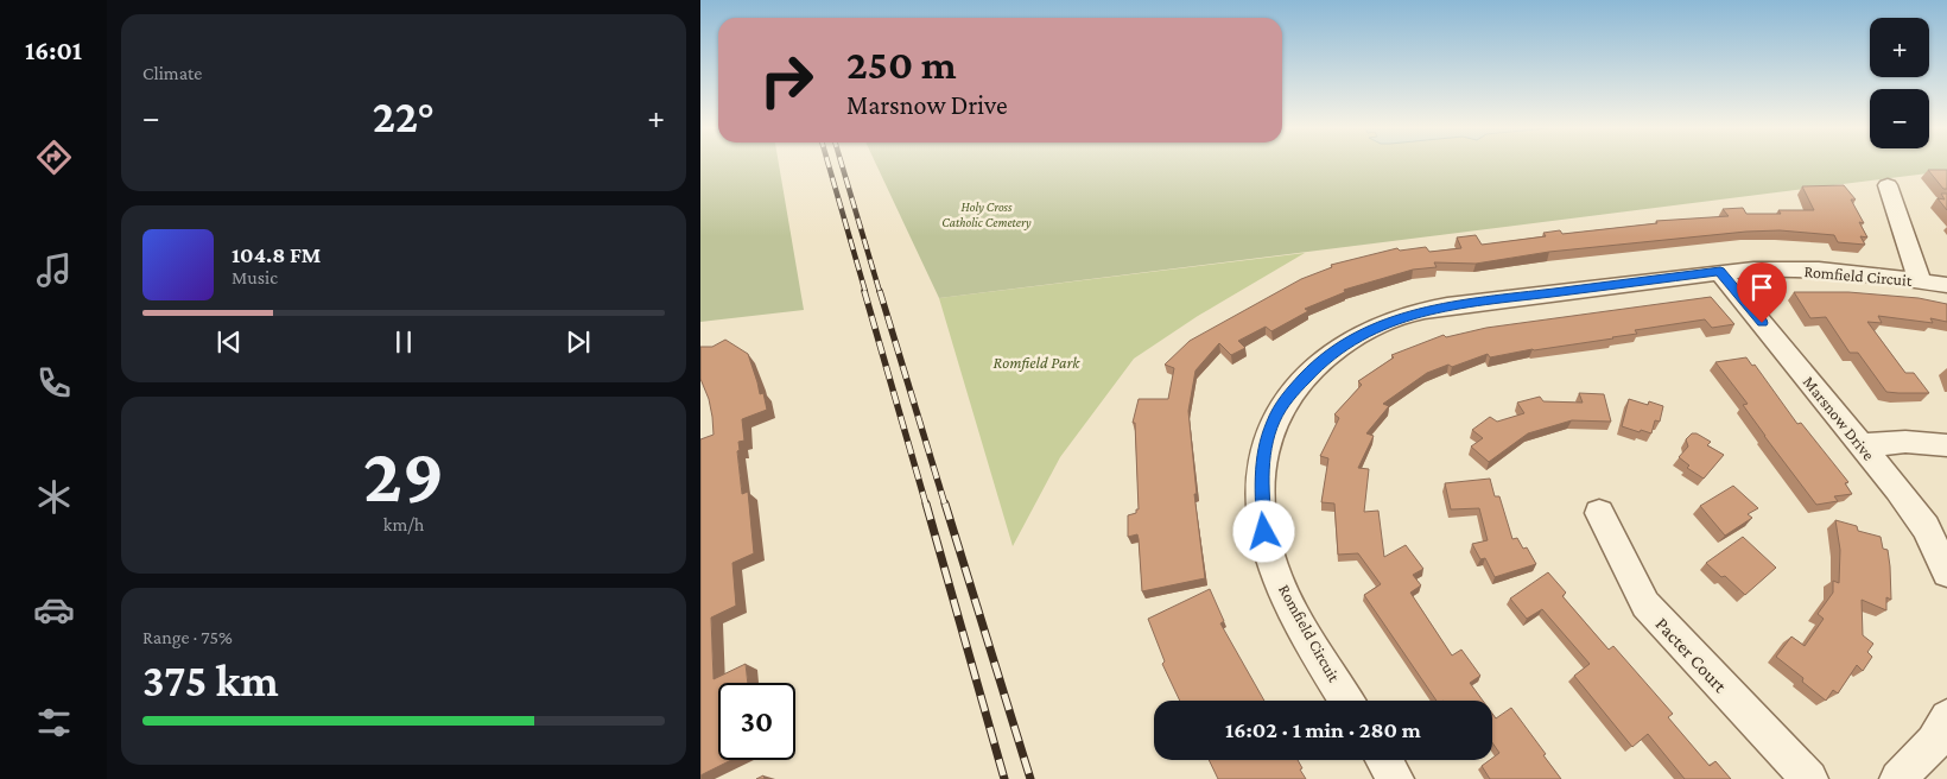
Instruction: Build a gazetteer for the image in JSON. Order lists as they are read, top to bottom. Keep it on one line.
{"streets":{"street":["Romfield Circuit","Marsnow Drive","Pacter Court"]},"crossings":[["Romfield Circuit","Marsnow Drive"]],"parks":["Holy Cross Catholic Cemetery","Romfield Park"],"page":{"tabs":"16:01","tile":["Climate",["29","km/h"],["Range · 75%","375 km"]],"map_buttons":["+","−"],"turn":["250 m","Marsnow Drive"],"heat":["−","22°","+"],"song":["104.8 FM","Music"],"limit":"30","trip":"16:02 · 1 min · 280 m"}}
